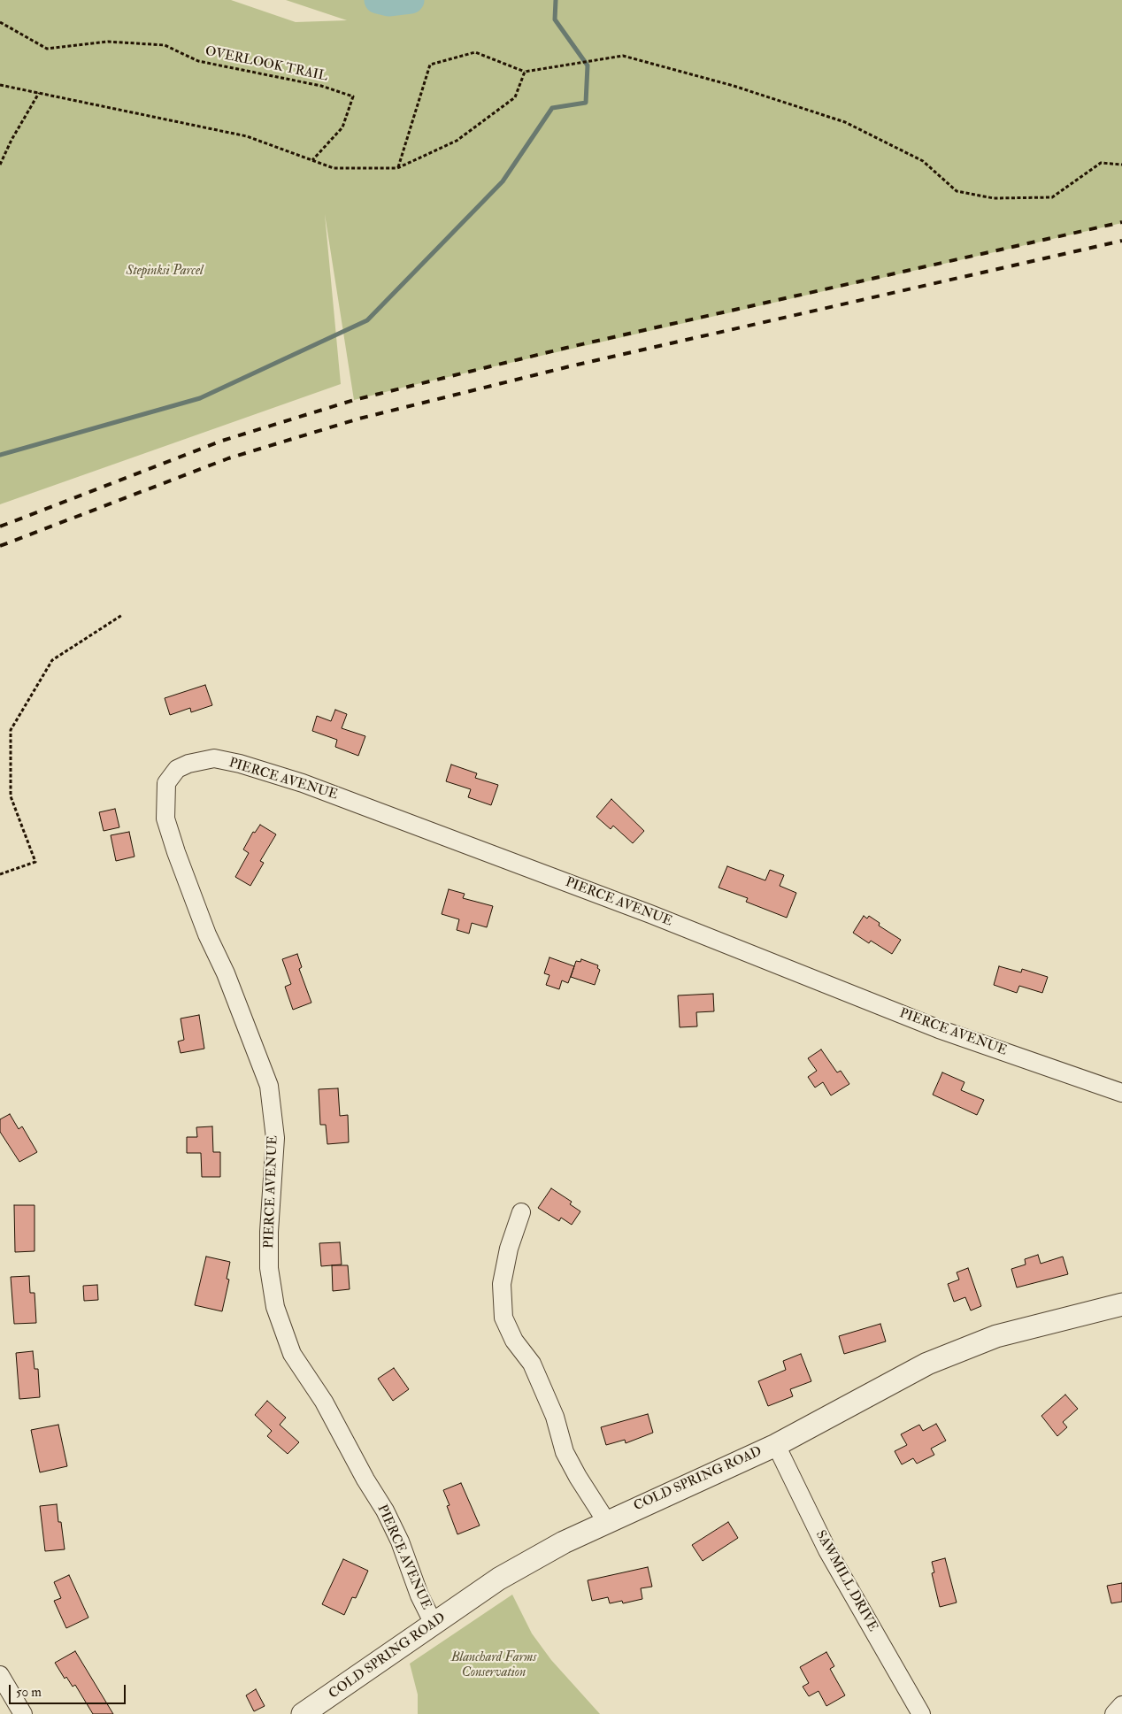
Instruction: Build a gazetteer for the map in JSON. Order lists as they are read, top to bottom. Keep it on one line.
{"streets":{"street":["PIERCE AVENUE","COLD SPRING ROAD","SAWMILL DRIVE"],"path":["OVERLOOK TRAIL"]},"crossings":[["PIERCE AVENUE","COLD SPRING ROAD"],["COLD SPRING ROAD","SAWMILL DRIVE"]],"parks":["Stepinksi Parcel","Blanchard Farms Conservation"],"scale_bar":"50 m"}
